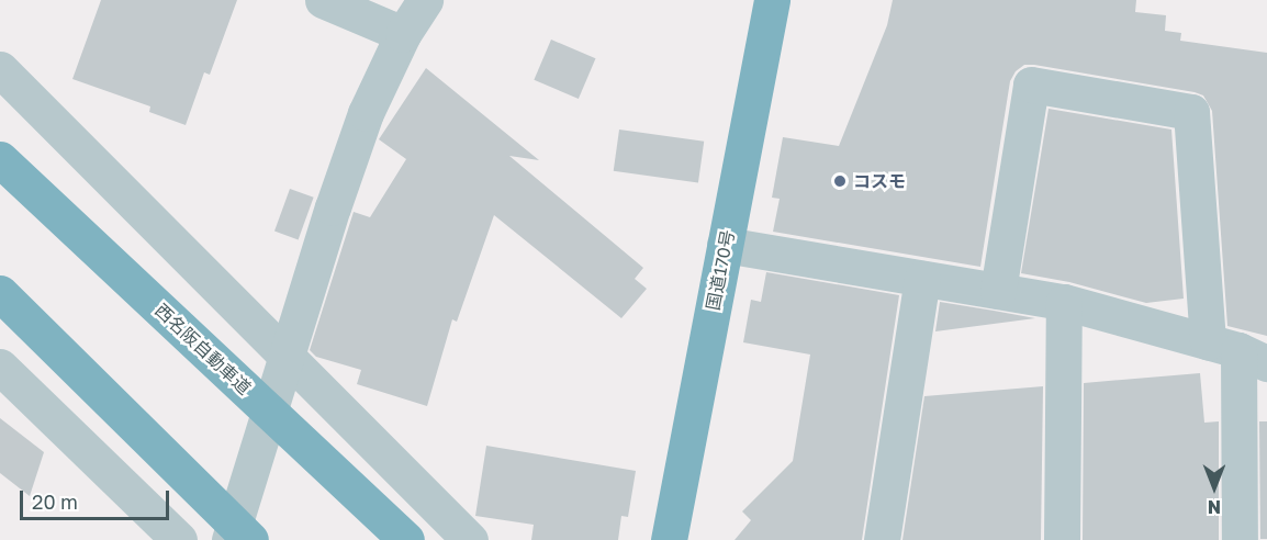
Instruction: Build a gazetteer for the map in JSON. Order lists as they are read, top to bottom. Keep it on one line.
{"streets":{"highway":["国道170号","西名阪自動車道"]},"places":["コスモ"],"scale_bar":"20 m","north":"bottom"}
